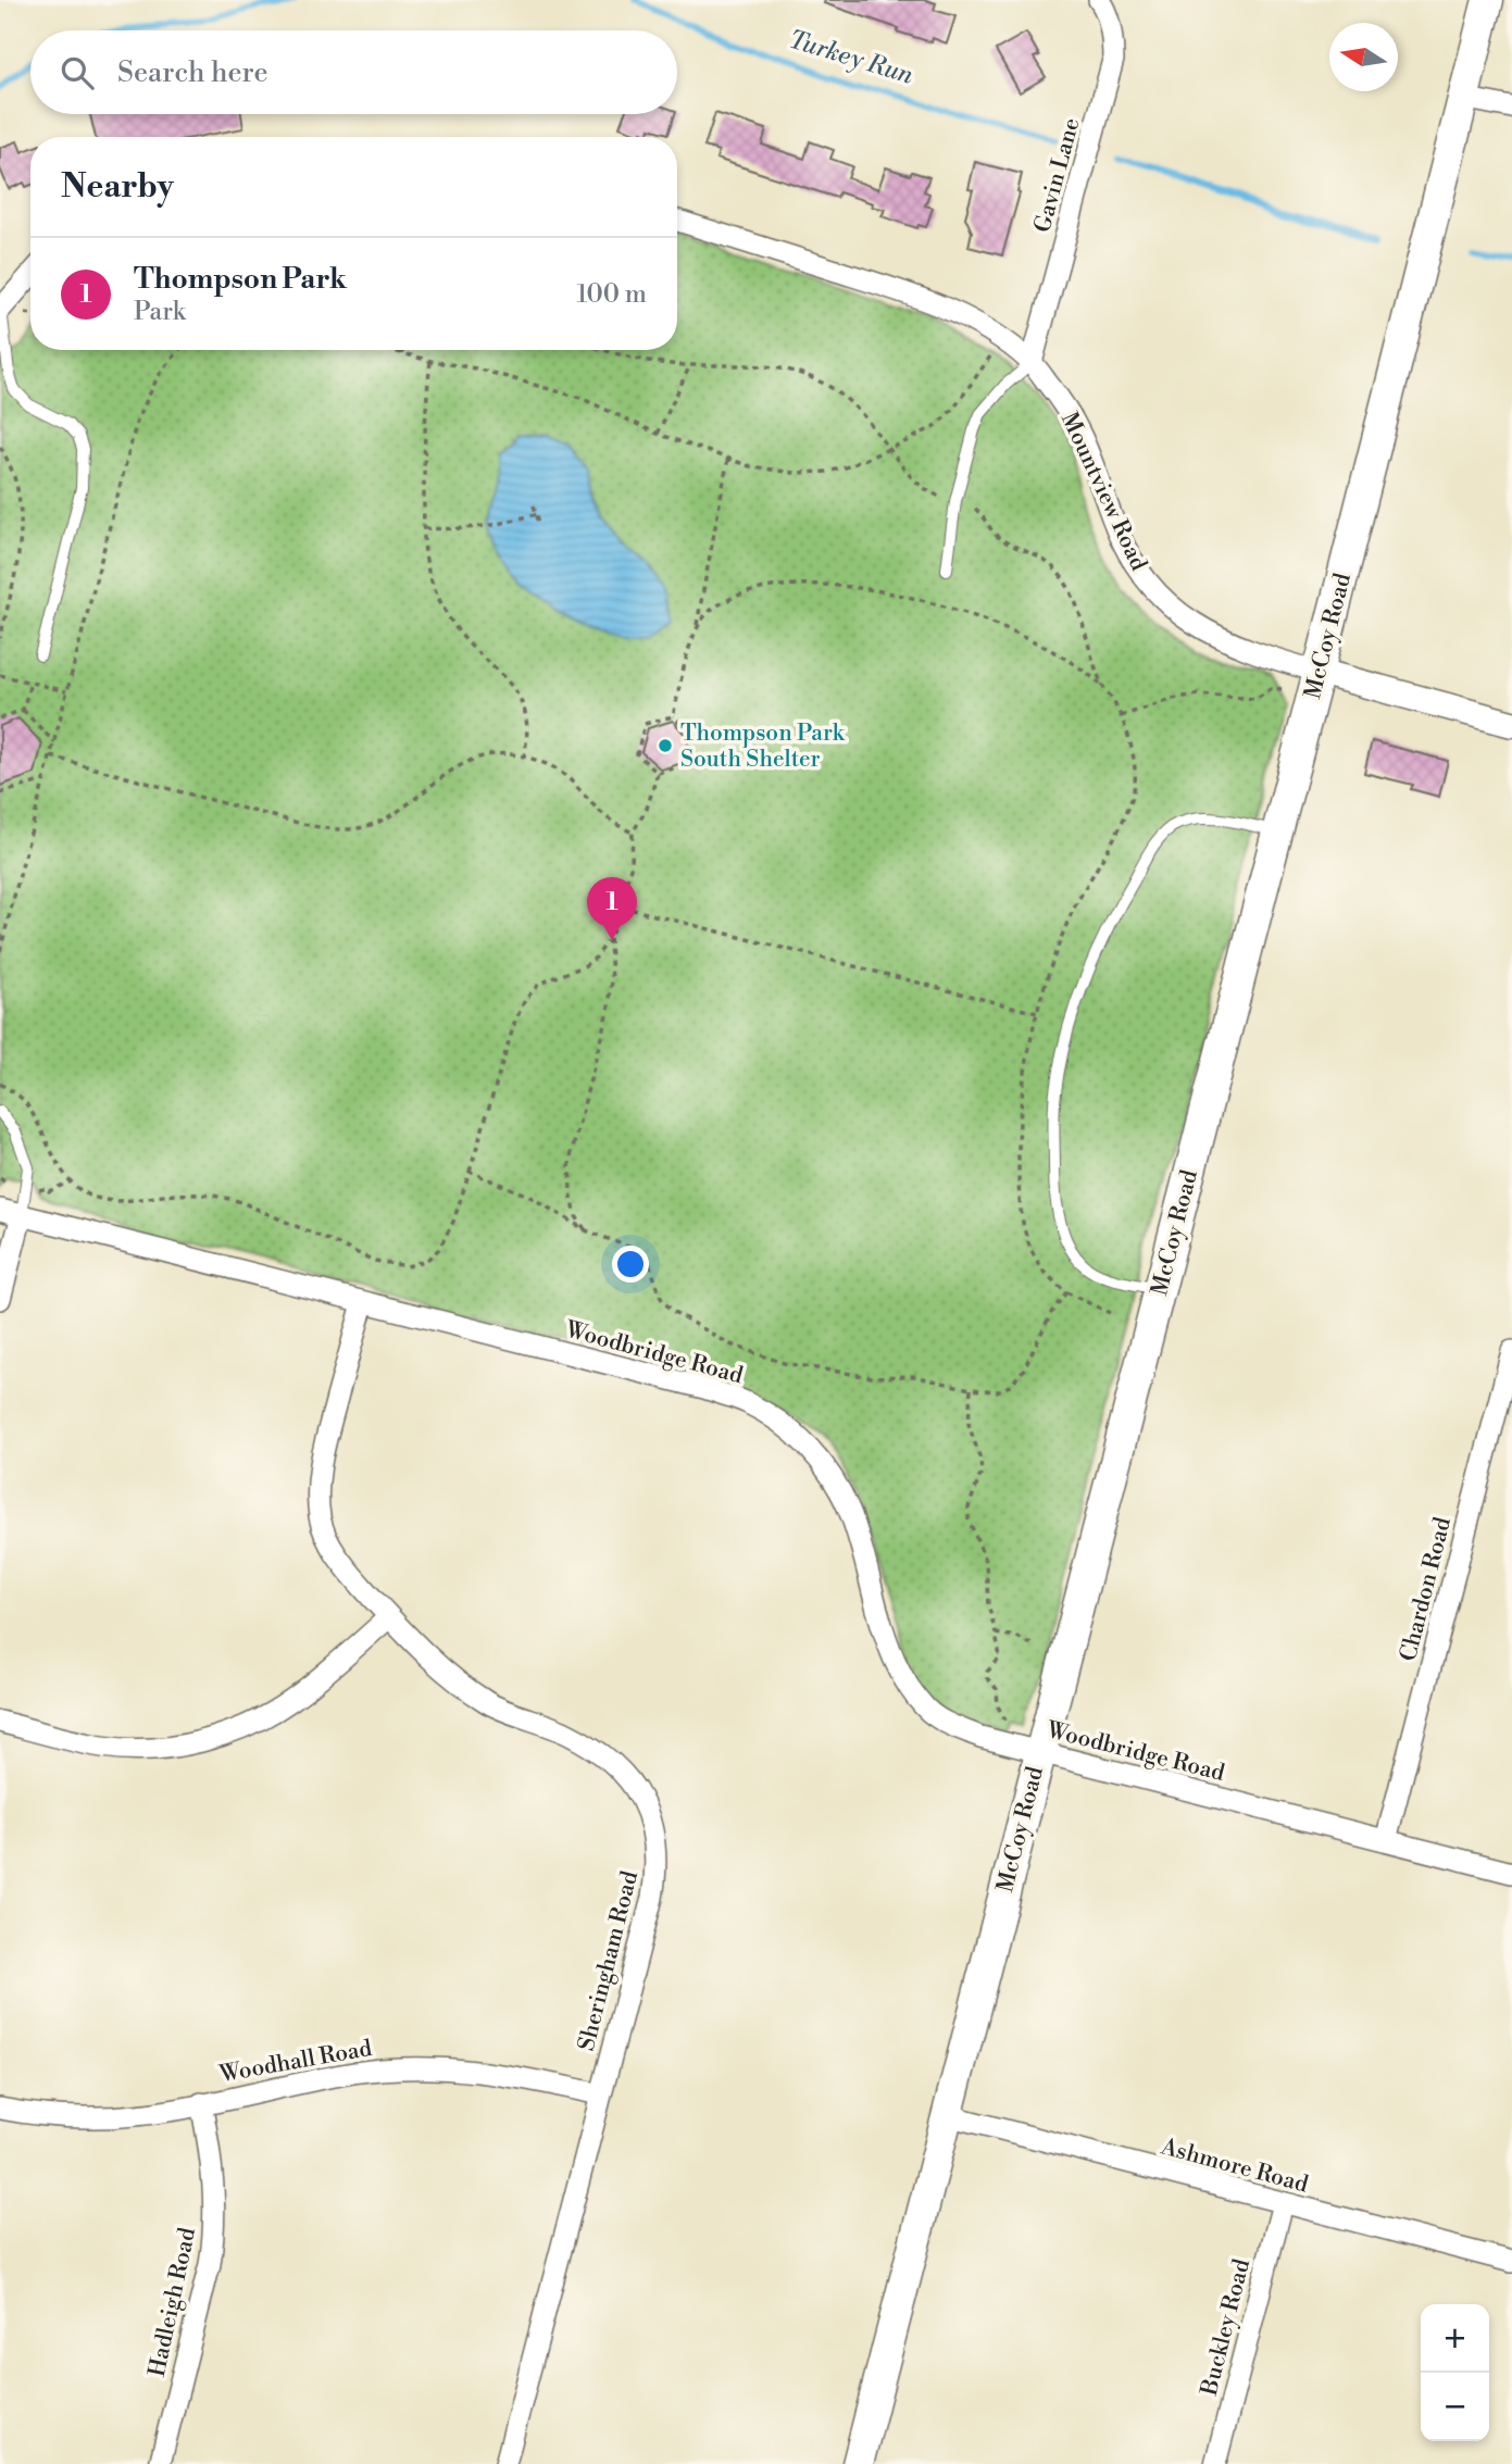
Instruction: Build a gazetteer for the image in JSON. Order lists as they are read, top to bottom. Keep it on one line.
{"streets":{"main road":["McCoy Road"],"street":["Gavin Lane","Mountview Road","Woodbridge Road","Chardon Road","Sheringham Road","Woodhall Road","Ashmore Road","Hadleigh Road","Buckley Road"]},"crossings":[["Gavin Lane","Mountview Road"],["Mountview Road","McCoy Road"],["McCoy Road","Woodbridge Road"],["McCoy Road","Ashmore Road"],["Woodbridge Road","Chardon Road"],["Woodbridge Road","Sheringham Road"],["Sheringham Road","Woodhall Road"],["Woodhall Road","Hadleigh Road"],["Ashmore Road","Buckley Road"]],"water":["Turkey Run"],"places":["Thompson Park South Shelter"],"north":"left","page":{"search":"Search here","heading":"Nearby","list":[{"mark":"1","name":"Thompson Park","note":"Park","value":"100 m"}],"pins":"1","map_buttons":["+","−"]}}
